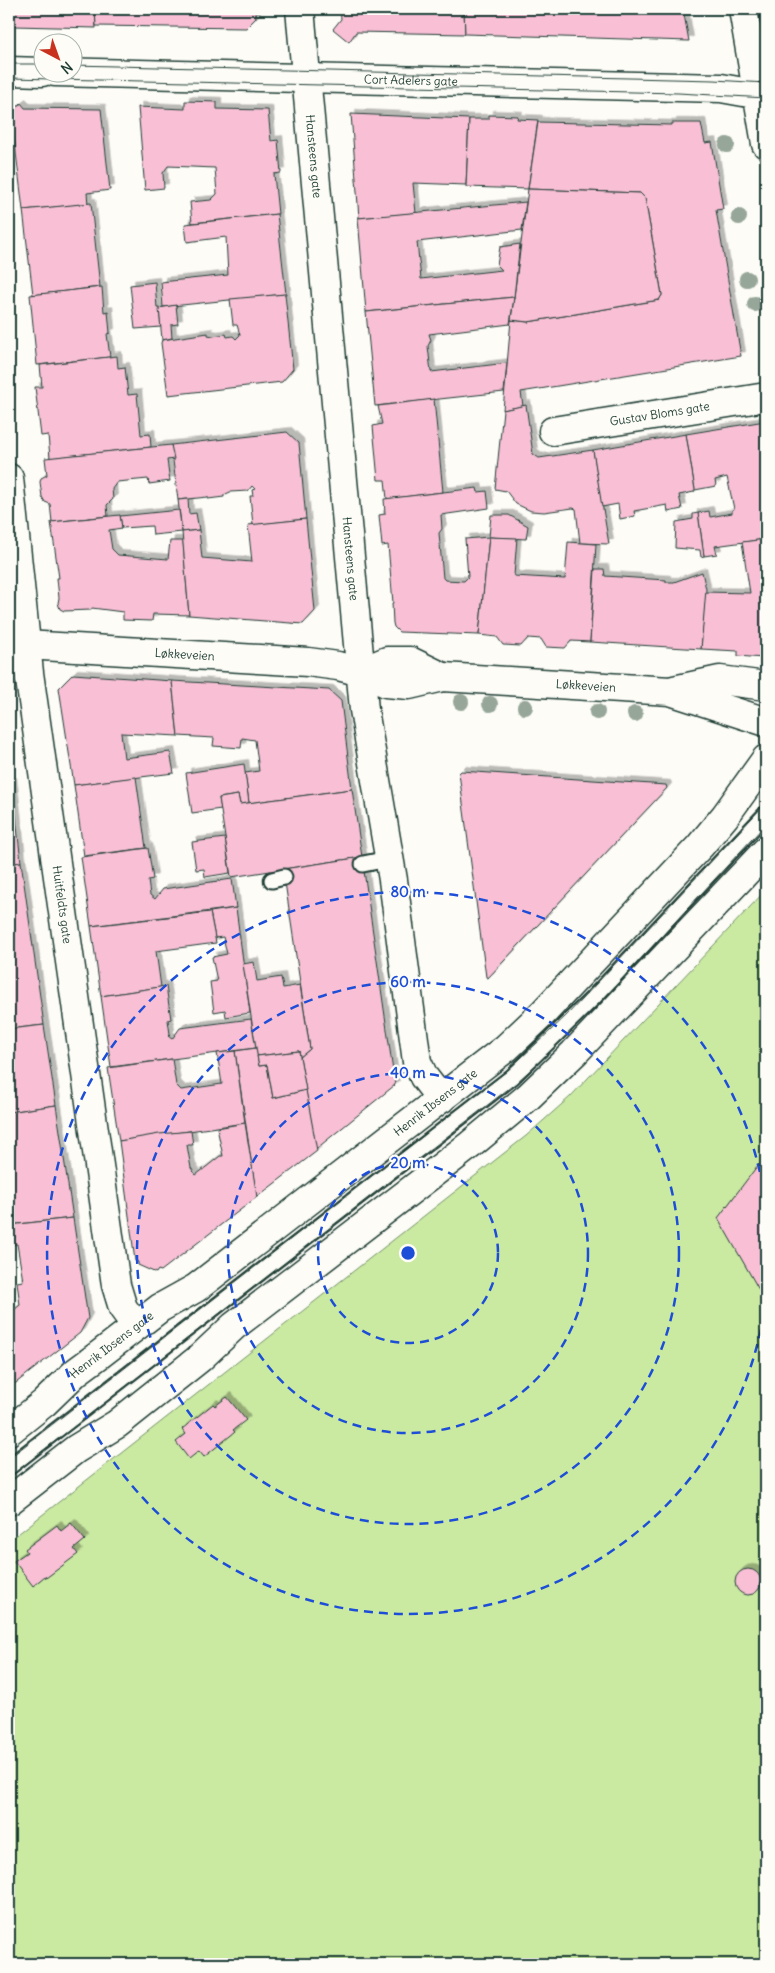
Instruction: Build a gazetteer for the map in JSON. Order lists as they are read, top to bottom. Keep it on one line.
{"streets":{"street":["Cort Adelers gate","Hansteens gate","Gustav Bloms gate","Løkkeveien","Huitfeldts gate","Henrik Ibsens gate"]},"crossings":[["Cort Adelers gate","Hansteens gate"],["Hansteens gate","Løkkeveien"],["Hansteens gate","Henrik Ibsens gate"],["Løkkeveien","Huitfeldts gate"],["Huitfeldts gate","Henrik Ibsens gate"]],"north":"bottom right","rings":["80 m","60 m","40 m","20 m"]}
